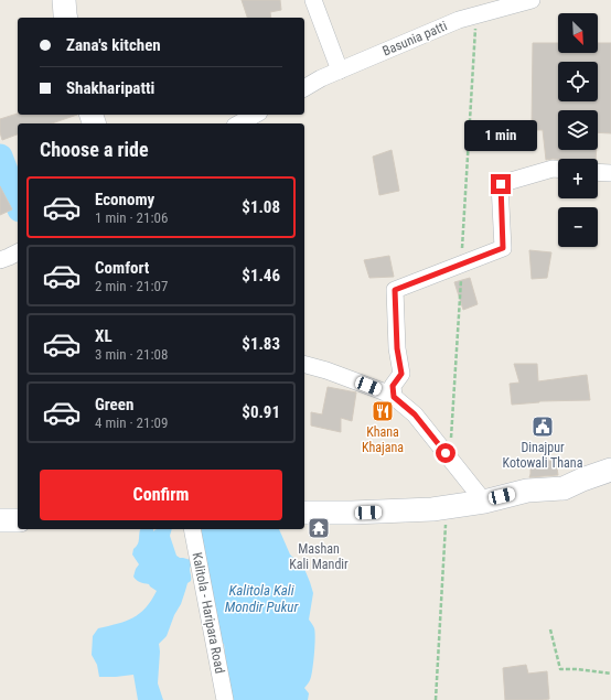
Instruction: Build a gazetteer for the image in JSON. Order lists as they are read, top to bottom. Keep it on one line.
{"streets":{"street":["Basunia patti","Kalitola - Haripara Road"]},"water":["Kalitola Kali Mondir Pukur"],"places":{"restaurant":["Khana Khajana"],"public building":["Dinajpur Kotowali Thana"],"temple":["Mashan Kali Mandir"]},"north":"bottom right","page":{"map_buttons":["+","−"],"banner":["Zana's kitchen","Shakharipatti"],"bubble":"1 min","heading":"Choose a ride","list":[{"name":"Economy","note":"1 min · 21:06","value":"$1.08"},{"name":"Comfort","note":"2 min · 21:07","value":"$1.46"},{"name":"XL","note":"3 min · 21:08","value":"$1.83"},{"name":"Green","note":"4 min · 21:09","value":"$0.91"}],"buttons":"Confirm"}}
